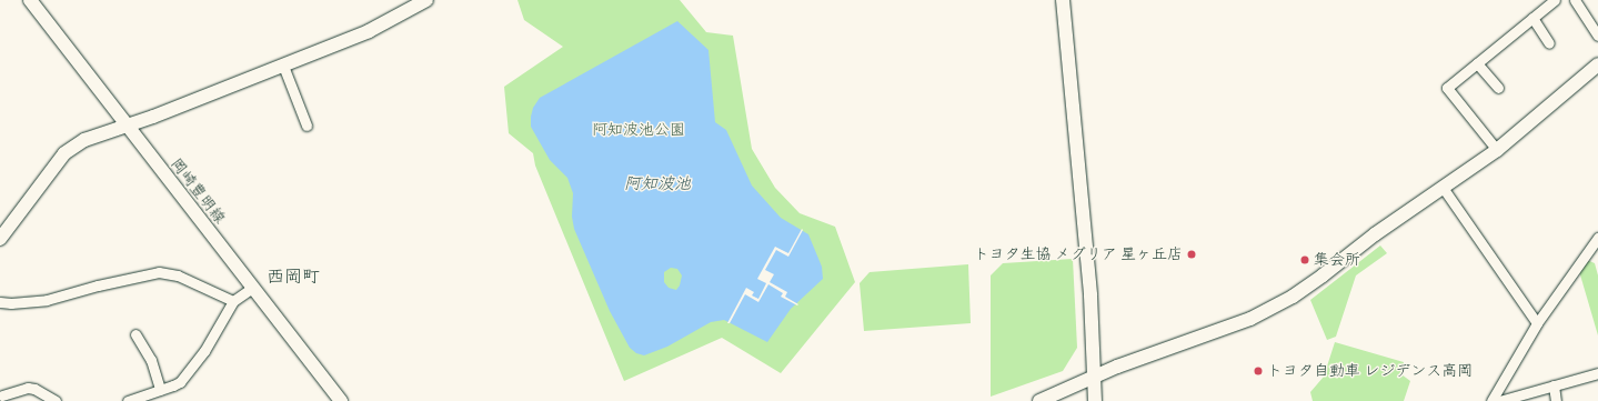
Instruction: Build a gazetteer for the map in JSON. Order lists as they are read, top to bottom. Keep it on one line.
{"streets":{"street":["岡崎豊明線"]},"districts":["西岡町"],"water":["阿知波池"],"parks":["阿知波池公園"],"places":["トヨタ生協 メグリア 星ヶ丘店","集会所","トヨタ自動車 レジデンス高岡"]}
